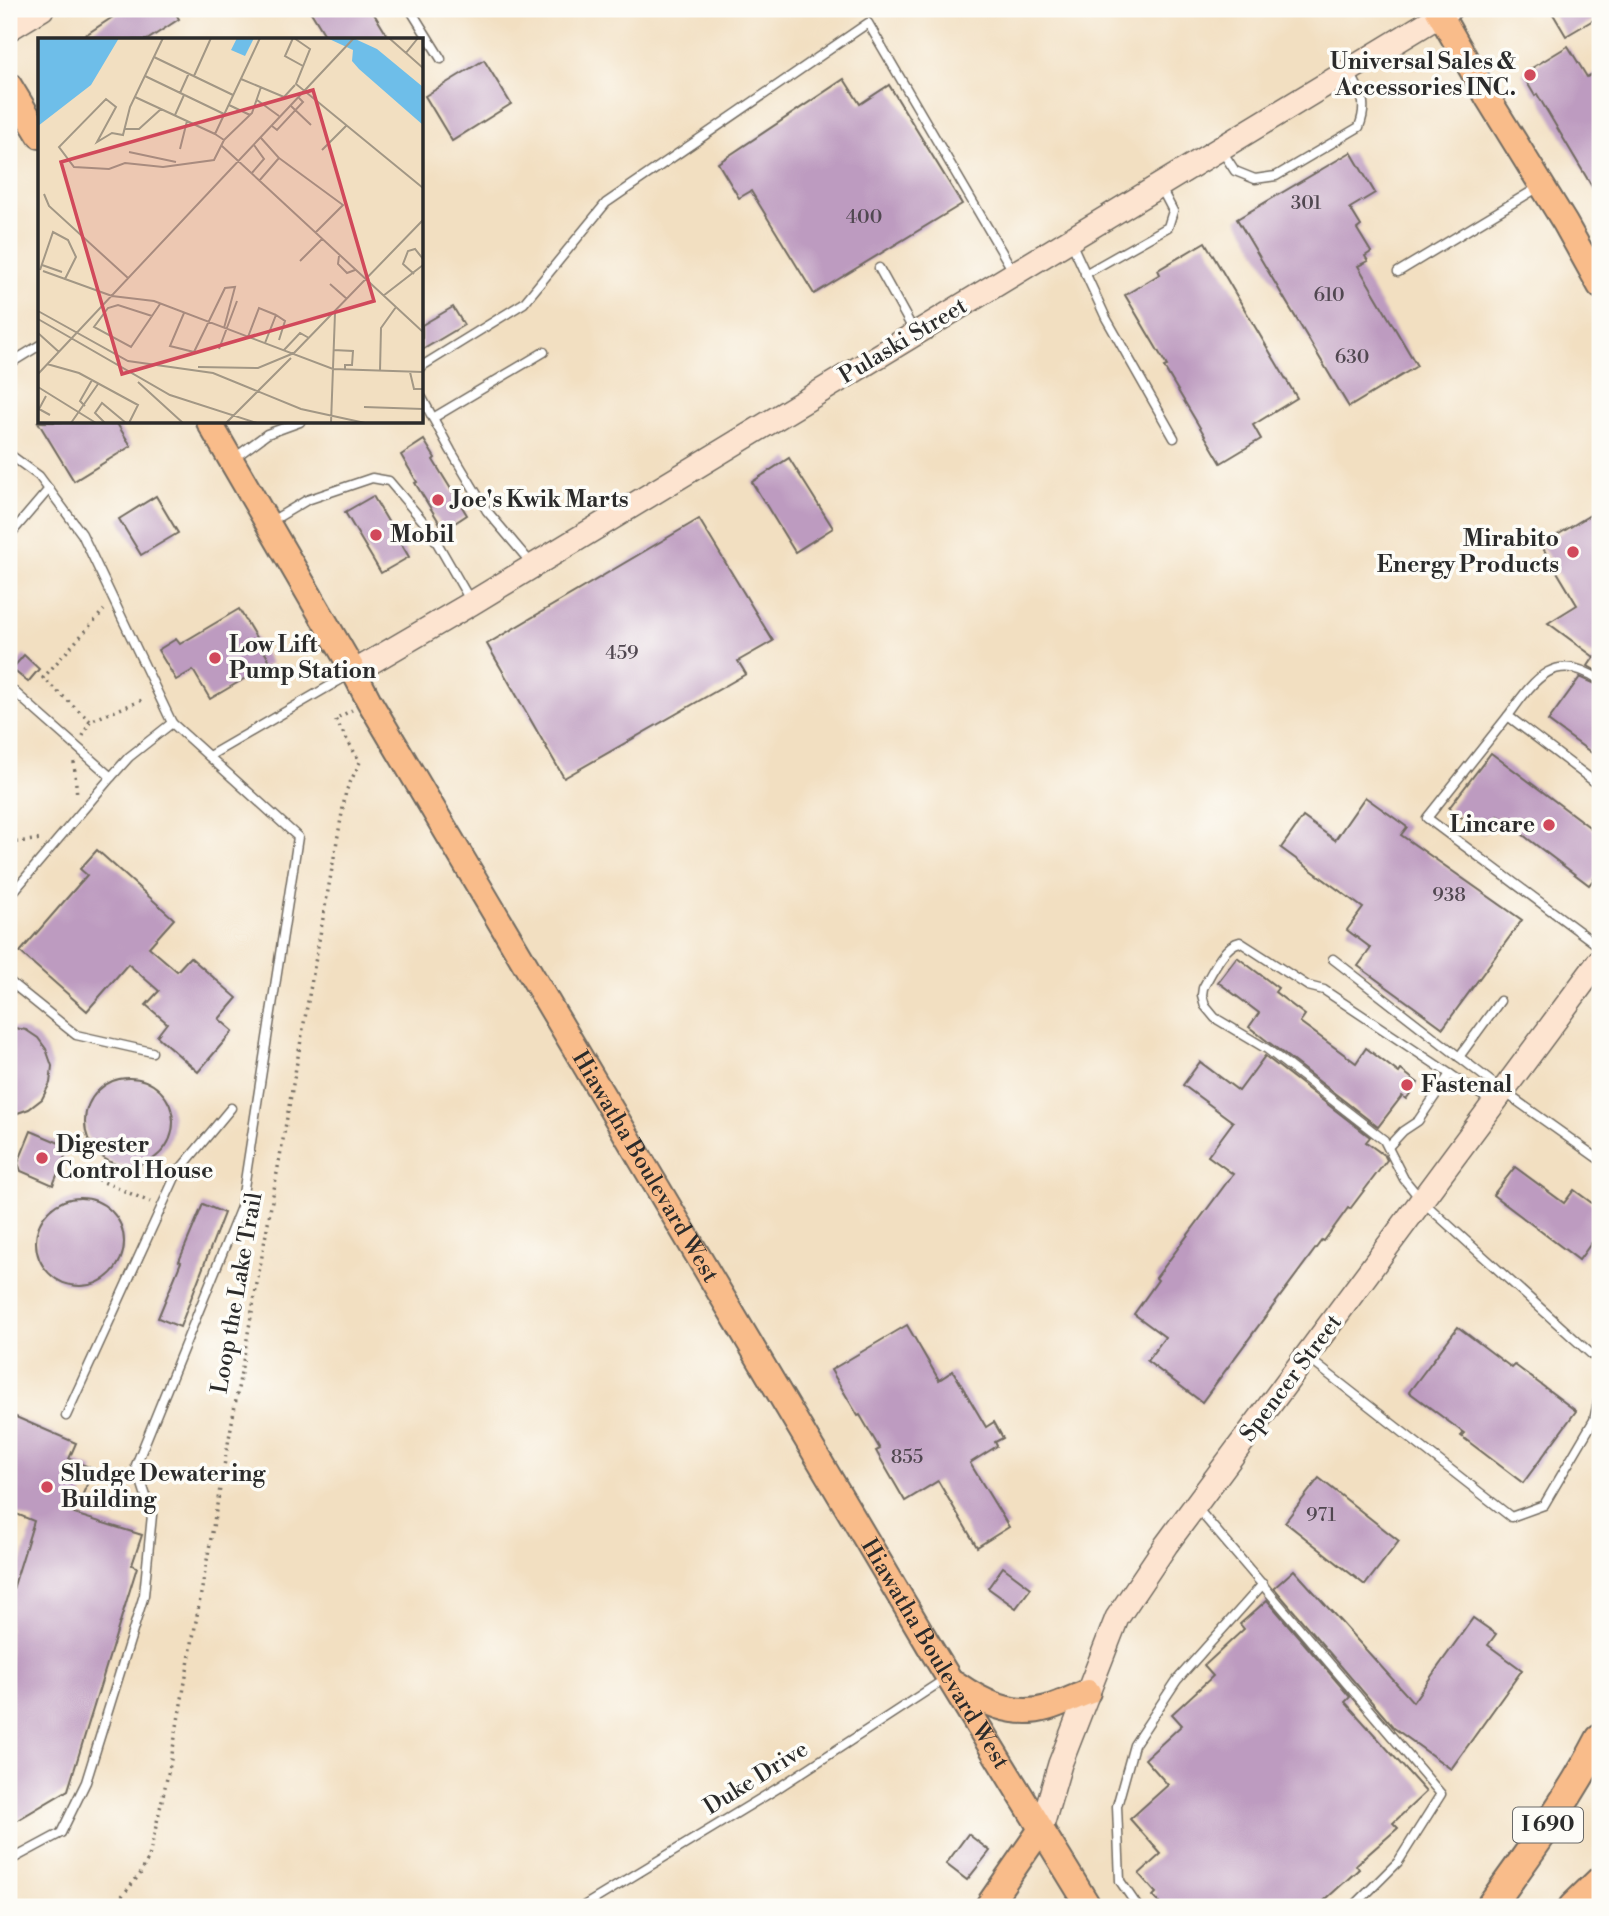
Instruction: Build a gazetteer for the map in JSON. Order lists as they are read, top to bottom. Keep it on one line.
{"streets":{"highway":["I 690"],"main road":["Hiawatha Boulevard West"],"street":["Pulaski Street","Spencer Street"],"lane":["Duke Drive"],"path":["Loop the Lake Trail"]},"crossings":[["Pulaski Street","Hiawatha Boulevard West"],["Hiawatha Boulevard West","Loop the Lake Trail"],["Hiawatha Boulevard West","Spencer Street"],["Hiawatha Boulevard West","Duke Drive"]],"places":["Universal Sales & Accessories INC.","Joe's Kwik Marts","Mobil","Mirabito Energy Products","Low Lift Pump Station","Lincare","Fastenal","Digester Control House","Sludge Dewatering Building"],"house_numbers":["301","400","610","630","459","938","855","971"]}
